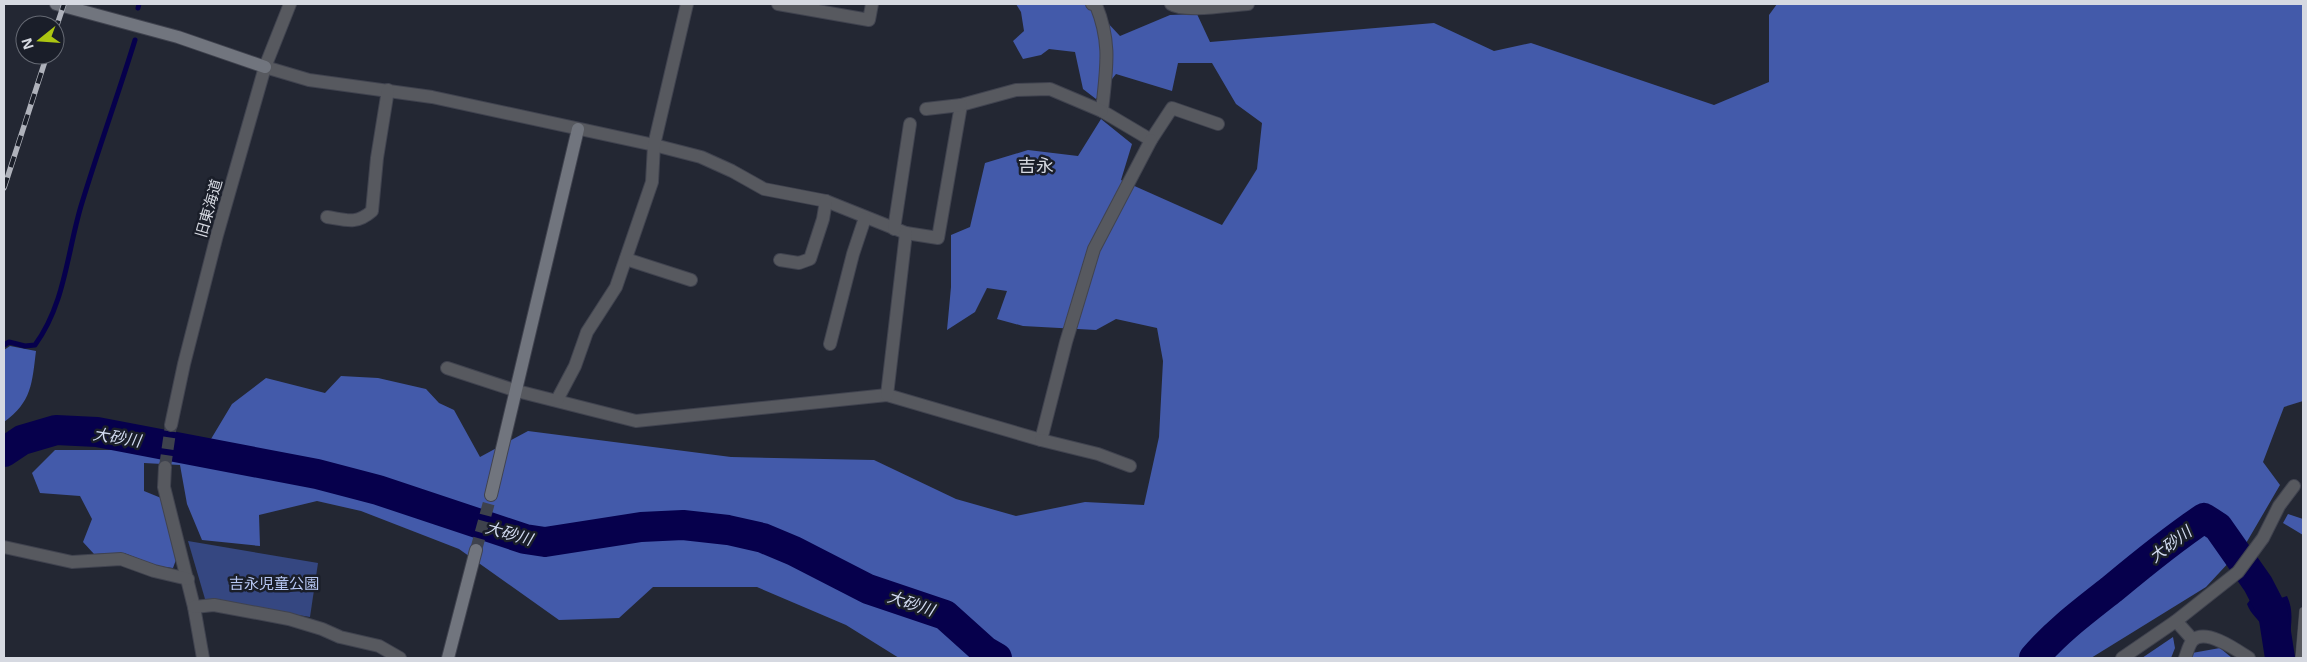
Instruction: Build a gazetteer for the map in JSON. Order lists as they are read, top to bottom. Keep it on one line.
{"streets":{"street":["旧東海道"]},"districts":["吉永"],"water":["大砂川"],"parks":["吉永児童公園"],"north":"left"}
